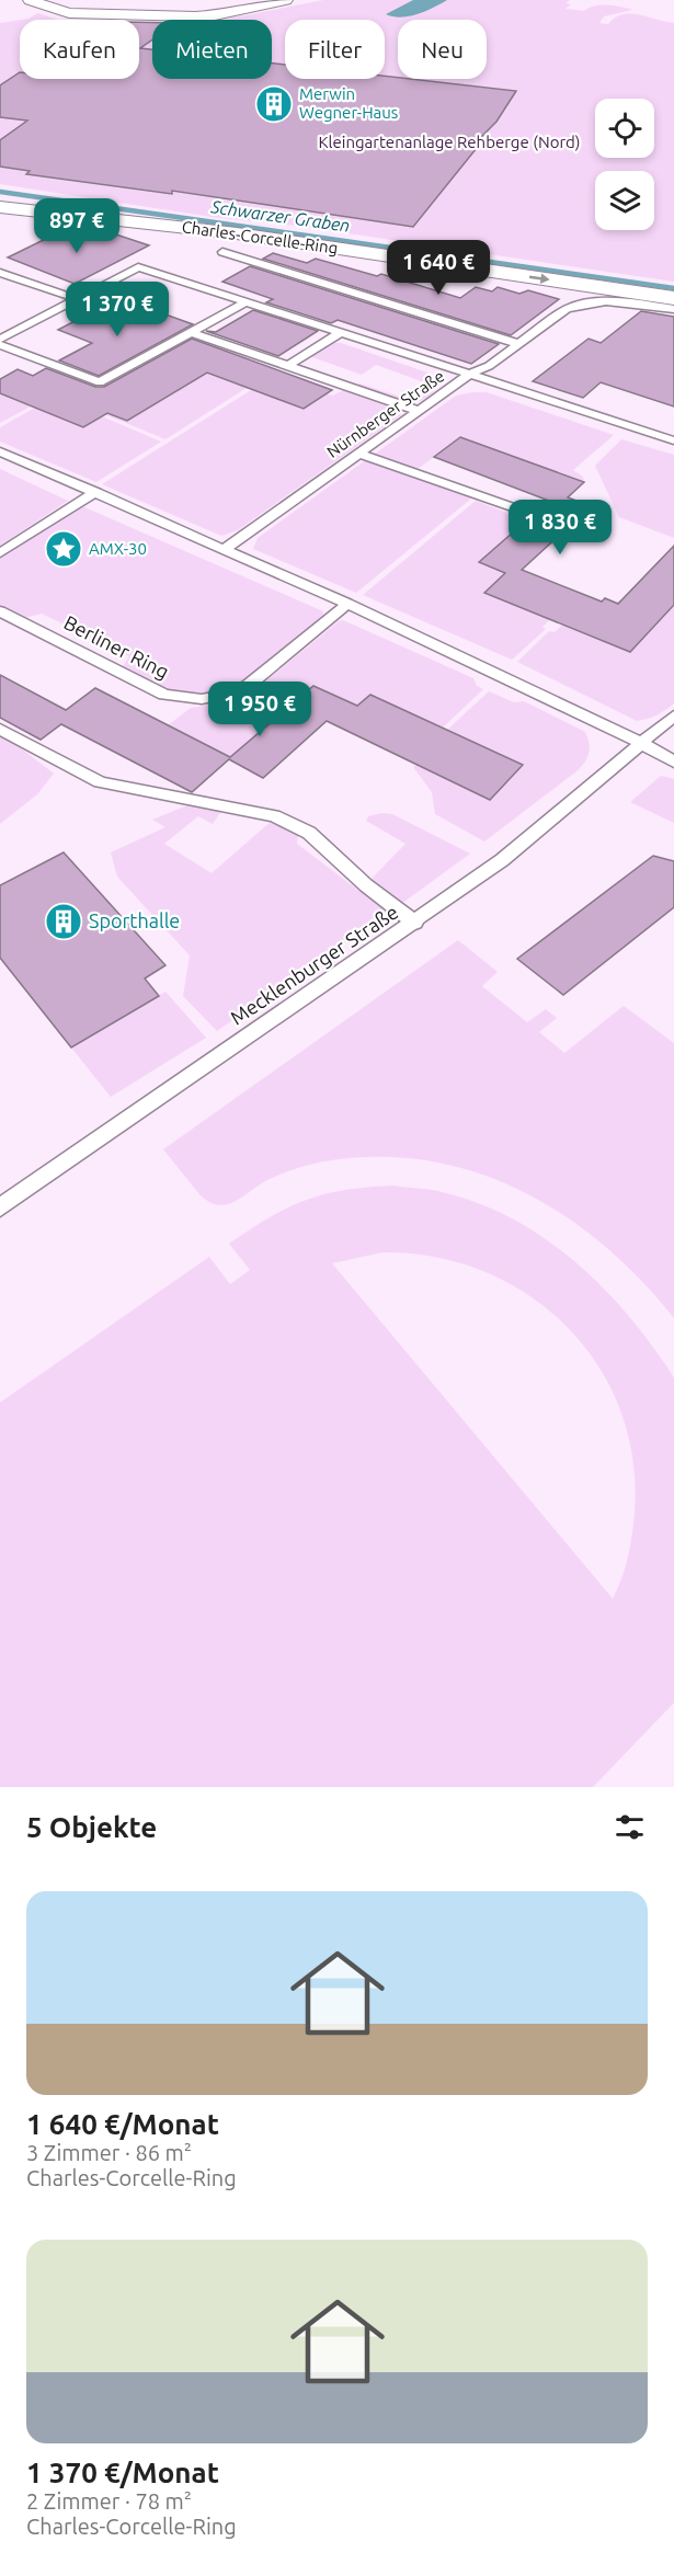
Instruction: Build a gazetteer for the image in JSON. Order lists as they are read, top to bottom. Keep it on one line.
{"streets":{"street":["Charles-Corcelle-Ring"],"lane":["Nürnberger Straße","Berliner Ring","Mecklenburger Straße"]},"water":["Schwarzer Graben"],"parks":["Kleingartenanlage Rehberge (Nord)"],"places":{"building":["Merwin Wegner-Haus","Sporthalle"],"place":["AMX-30"]},"page":{"chip":["Kaufen","Mieten","Filter","Neu"],"price":["897 €","1 640 €","1 370 €","1 830 €","1 950 €"],"heading":"5 Objekte","list":[{"name":"1 640 €/Monat","note":"3 Zimmer · 86 m² · Charles-Corcelle-Ring"},{"name":"1 370 €/Monat","note":"2 Zimmer · 78 m² · Charles-Corcelle-Ring"}]}}
